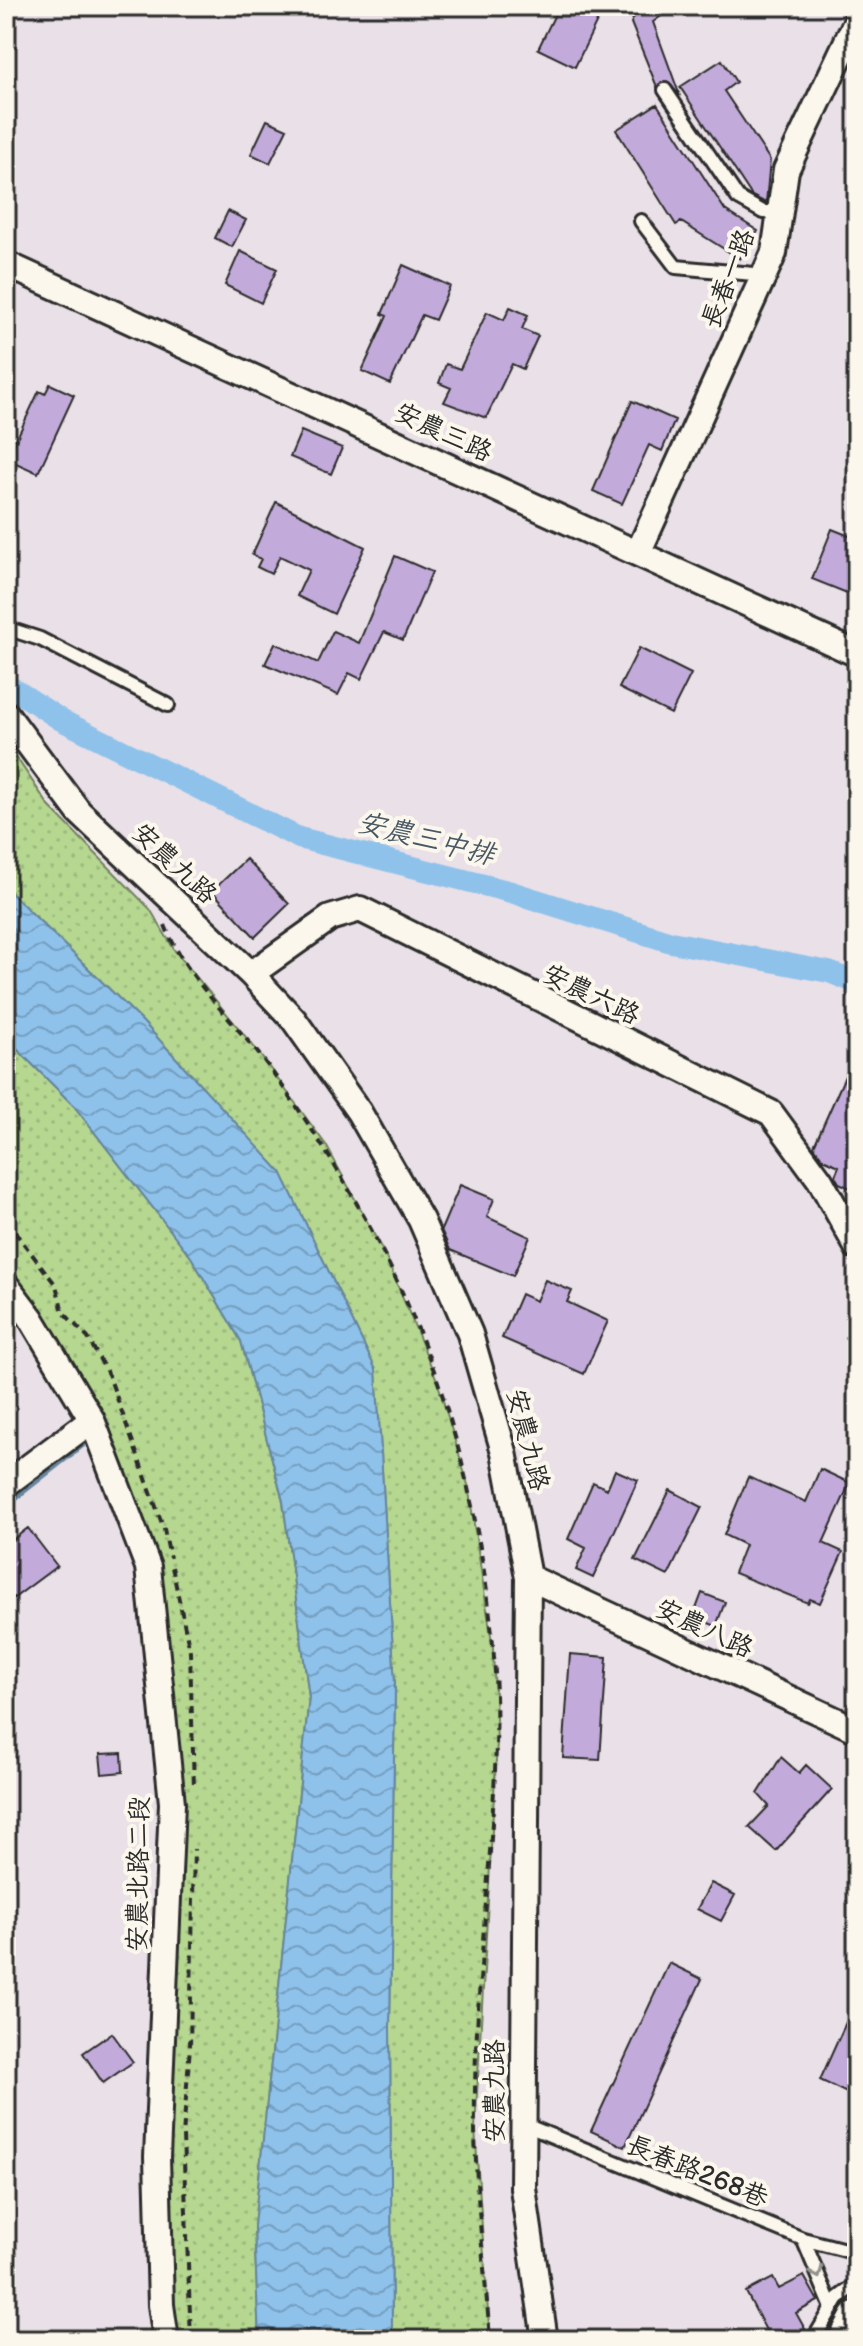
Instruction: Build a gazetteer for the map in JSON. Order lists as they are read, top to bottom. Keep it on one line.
{"streets":{"street":["長春一路","安農三路","安農九路","安農六路","安農八路","安農北路二段"],"lane":["長春路268巷"]},"crossings":[["長春一路","安農三路"],["安農九路","安農六路"],["安農九路","安農八路"],["安農九路","長春路268巷"]],"water":["安農三中排"]}
